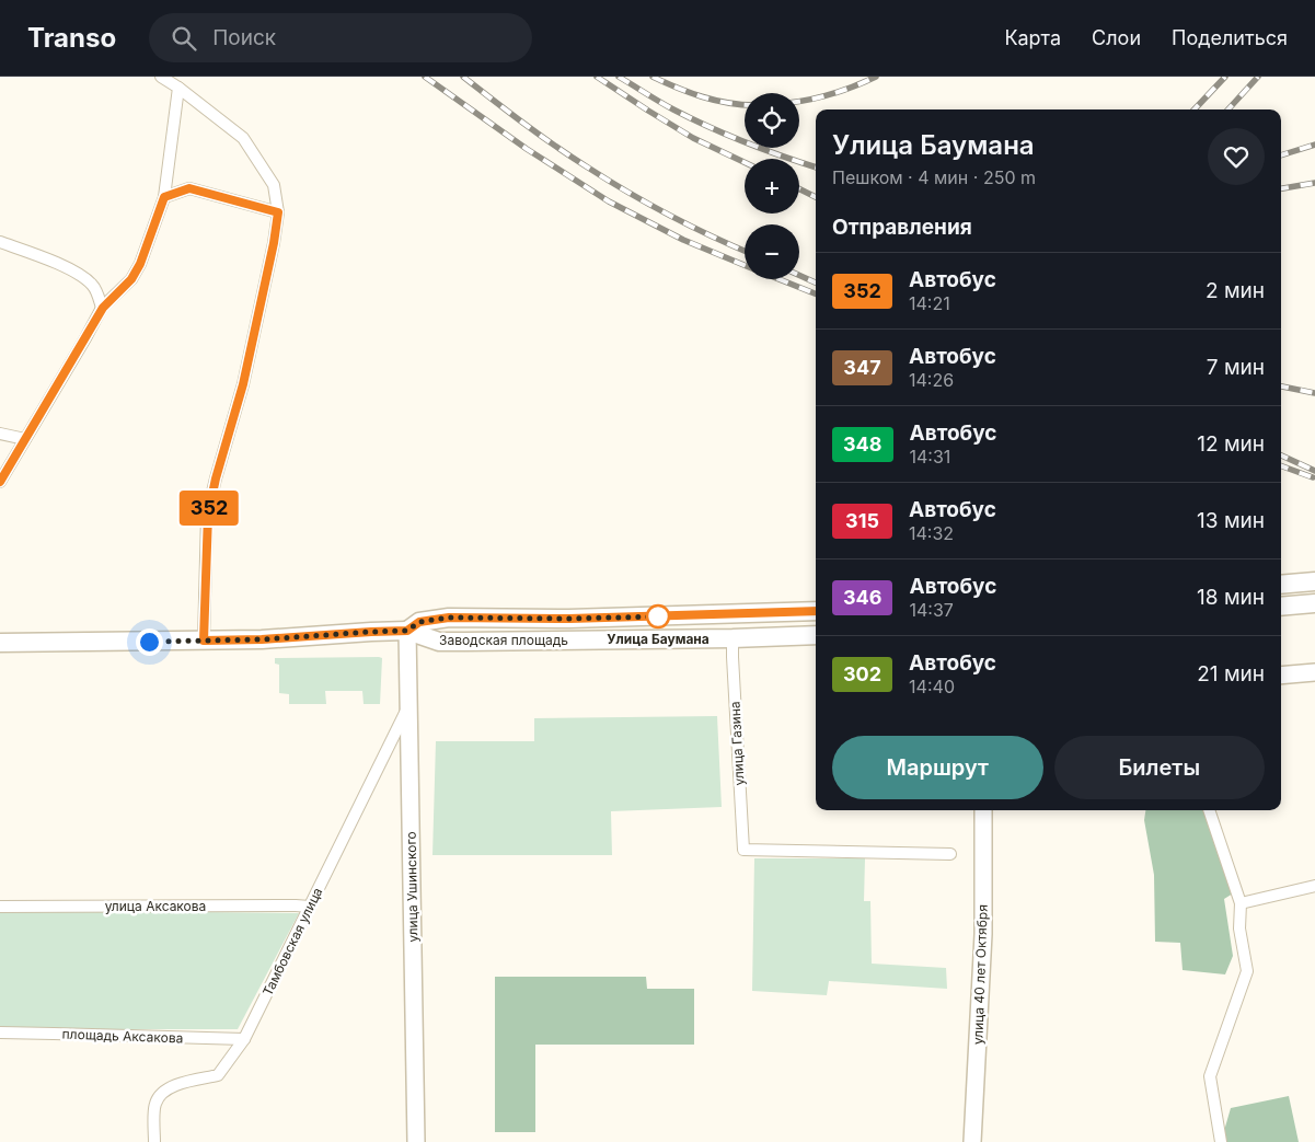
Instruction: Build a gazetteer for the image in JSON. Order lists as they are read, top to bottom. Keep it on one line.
{"streets":{"main road":["Заводская площадь"],"street":["улица Газина","улица Ушинского","улица Аксакова","Тамбовская улица","улица 40 лет Октября","площадь Аксакова"]},"crossings":[["Заводская площадь","улица Газина"],["Заводская площадь","улица Ушинского"],["улица Ушинского","Тамбовская улица"],["улица Аксакова","Тамбовская улица"],["Тамбовская улица","площадь Аксакова"]],"places":["Улица Баумана"],"lines":["bus line 352"],"page":{"header":"Transo","search":"Поиск","nav":["Карта","Слои","Поделиться"],"on_map":"352","map_buttons":["+","−"],"heading":[["Улица Баумана","Пешком · 4 мин · 250 m"],"Отправления"],"list":[{"mark":"352","name":"Автобус","note":"14:21","value":"2 мин"},{"mark":"347","name":"Автобус","note":"14:26","value":"7 мин"},{"mark":"348","name":"Автобус","note":"14:31","value":"12 мин"},{"mark":"315","name":"Автобус","note":"14:32","value":"13 мин"},{"mark":"346","name":"Автобус","note":"14:37","value":"18 мин"},{"mark":"302","name":"Автобус","note":"14:40","value":"21 мин"}],"buttons":["Маршрут","Билеты"]}}
